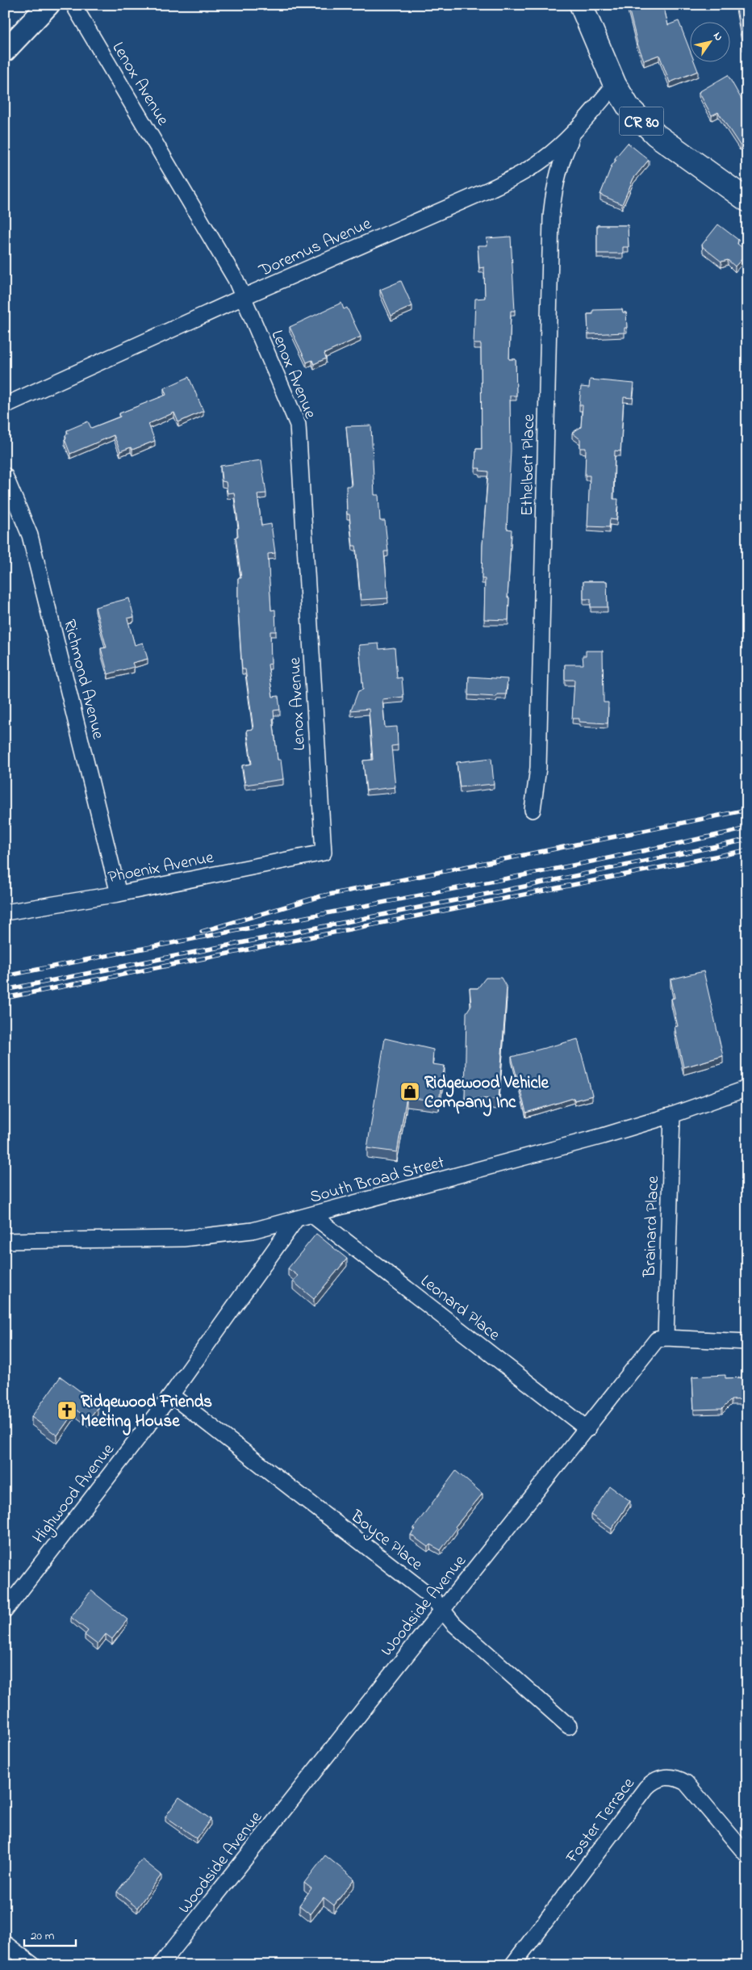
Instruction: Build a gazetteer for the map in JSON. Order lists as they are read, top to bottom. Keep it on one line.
{"streets":{"main road":["CR 80"],"street":["Lenox Avenue","Doremus Avenue","Ethelbert Place","Richmond Avenue","Phoenix Avenue","South Broad Street","Brainard Place","Leonard Place","Highwood Avenue","Boyce Place","Woodside Avenue","Foster Terrace"]},"crossings":[["Lenox Avenue","Doremus Avenue"],["Lenox Avenue","Phoenix Avenue"],["CR 80","Doremus Avenue"],["Doremus Avenue","Ethelbert Place"],["Richmond Avenue","Phoenix Avenue"],["South Broad Street","Brainard Place"],["South Broad Street","Leonard Place"],["South Broad Street","Highwood Avenue"],["Brainard Place","Woodside Avenue"],["Leonard Place","Woodside Avenue"],["Highwood Avenue","Boyce Place"],["Boyce Place","Woodside Avenue"]],"places":{"shop":["Ridgewood Vehicle Company Inc"],"church":["Ridgewood Friends Meeting House"]},"scale_bar":"20 m","north":"top right"}
